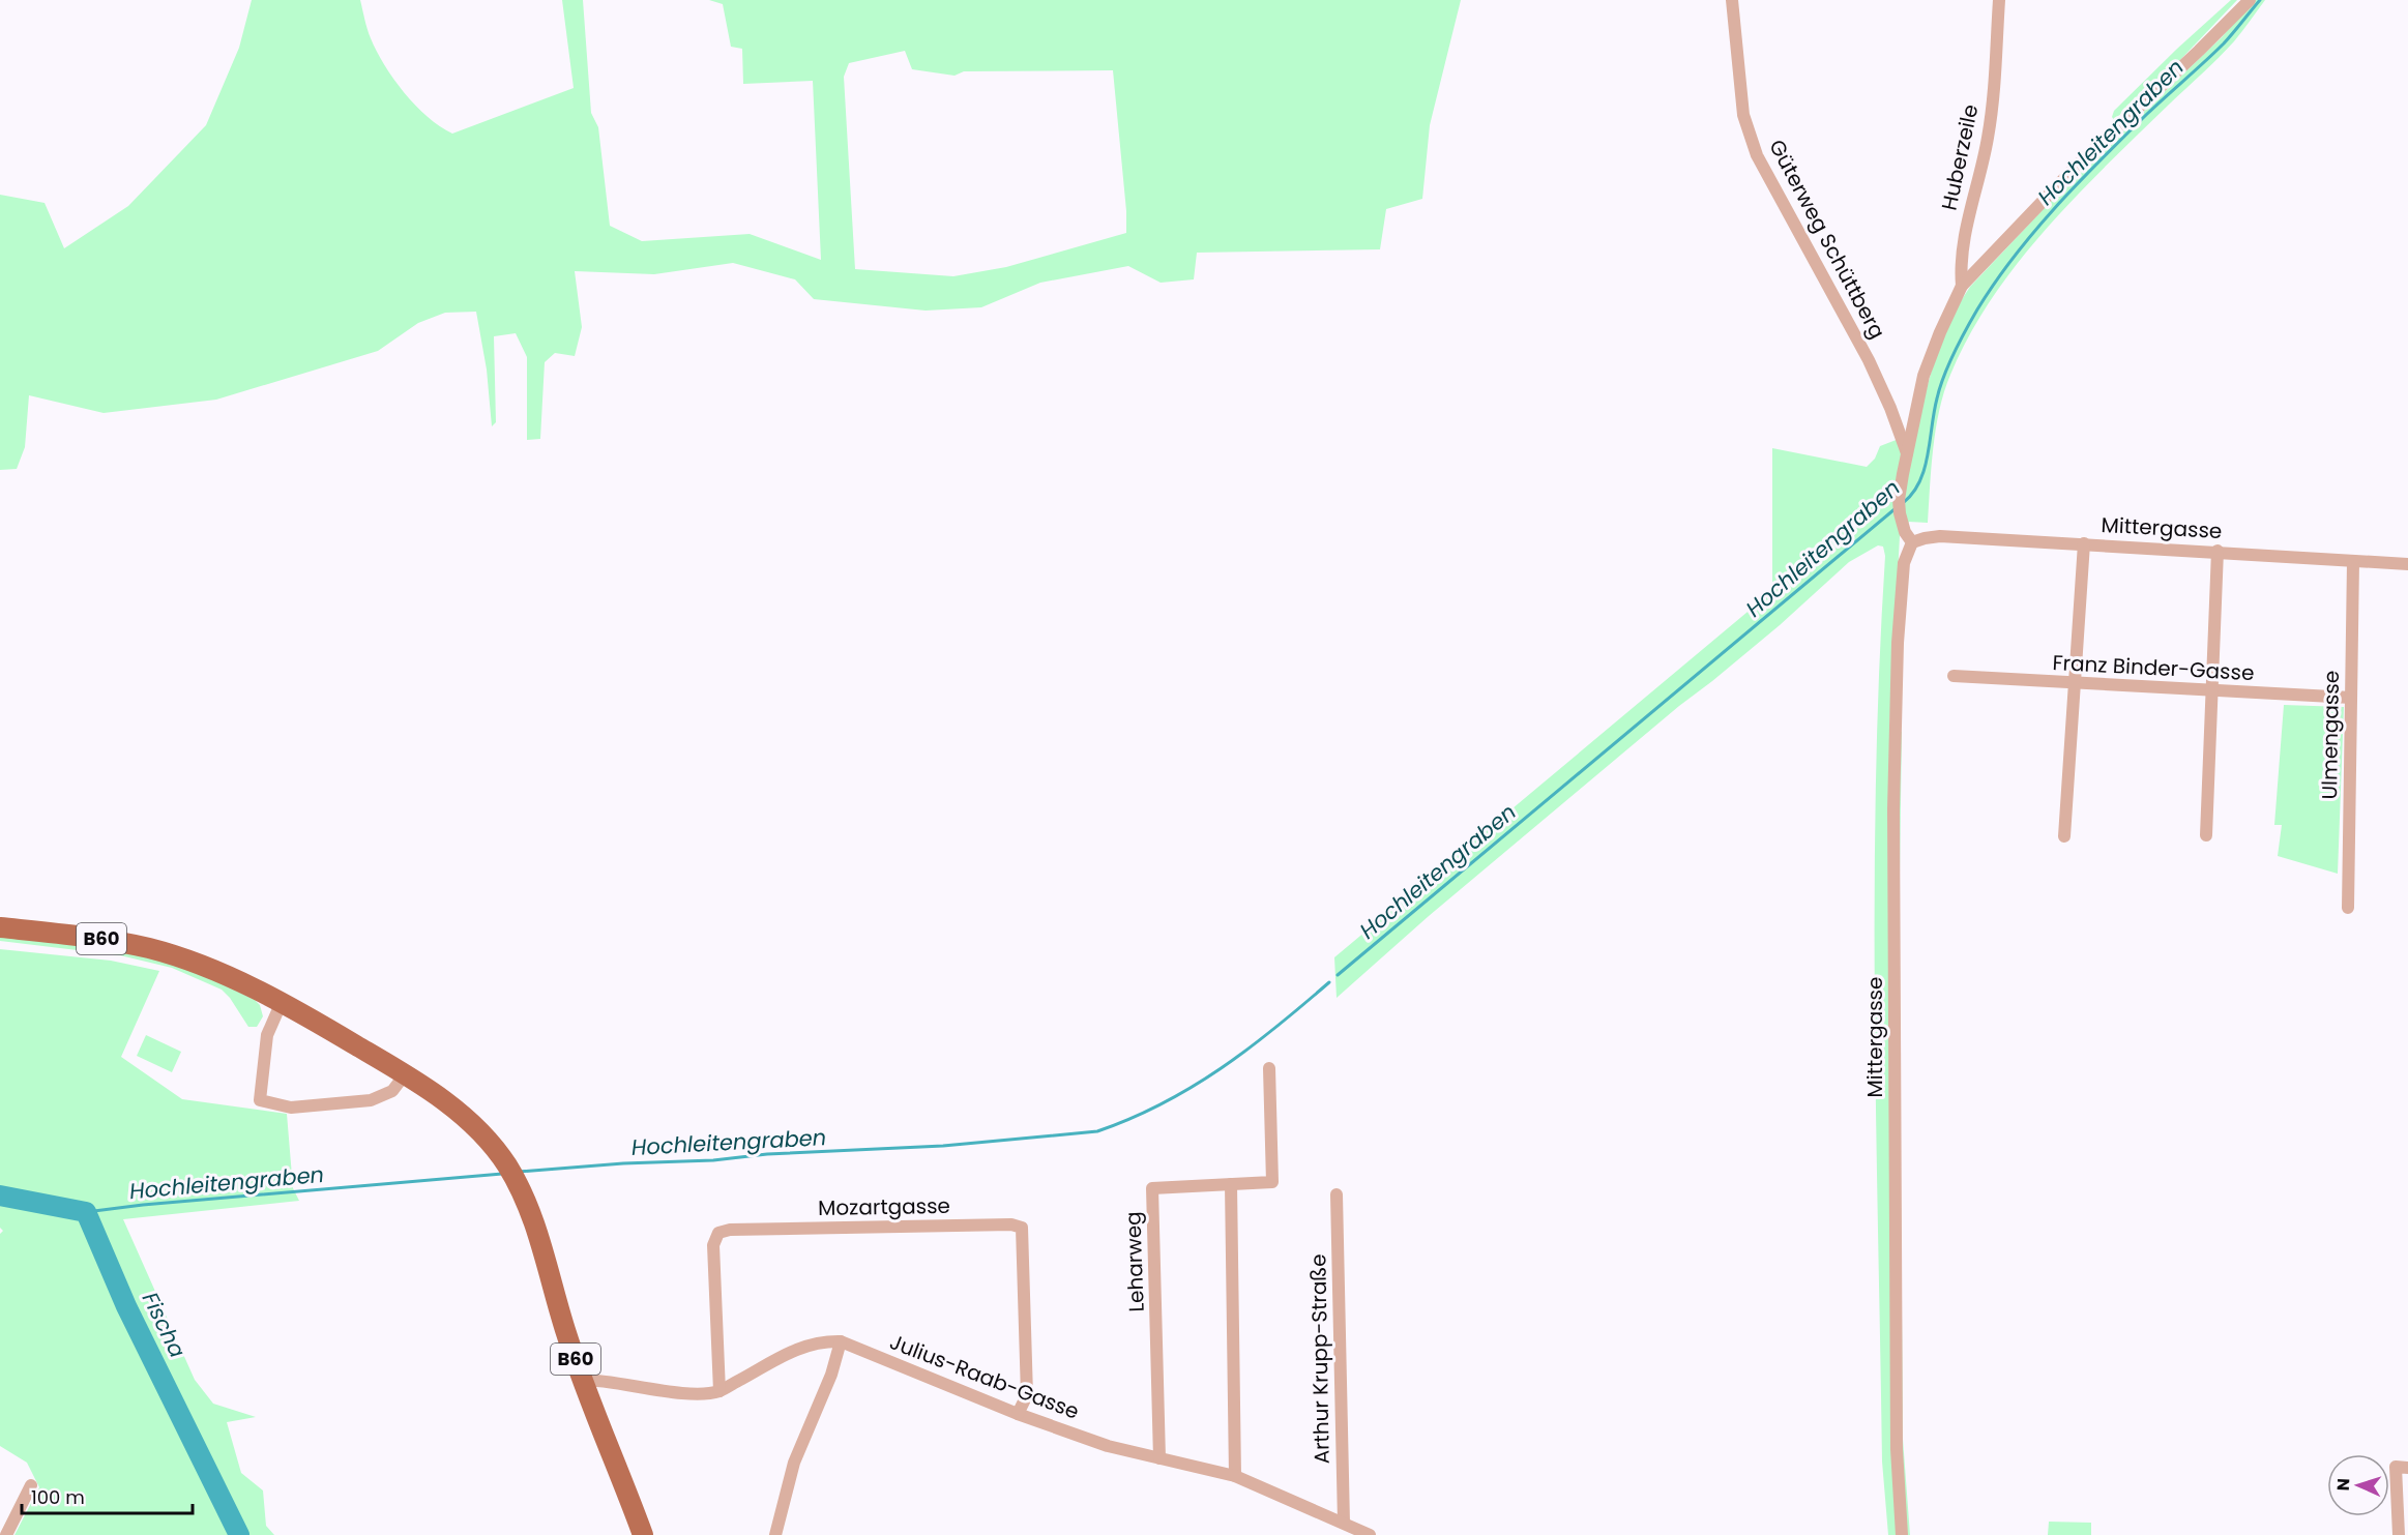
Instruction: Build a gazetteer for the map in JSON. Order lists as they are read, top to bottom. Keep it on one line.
{"streets":{"main road":["B60"],"street":["Huberzeile","Güterweg Schüttberg","Mittergasse","Franz Binder-Gasse","Ulmengasse","Mozartgasse","Leharweg","Arthur Krupp-Straße","Julius-Raab-Gasse"]},"crossings":[["Mittergasse","Ulmengasse"],["Franz Binder-Gasse","Ulmengasse"],["B60","Julius-Raab-Gasse"],["Mozartgasse","Julius-Raab-Gasse"],["Leharweg","Julius-Raab-Gasse"],["Arthur Krupp-Straße","Julius-Raab-Gasse"]],"water":["Hochleitengraben","Fischa"],"scale_bar":"100 m","north":"left"}
